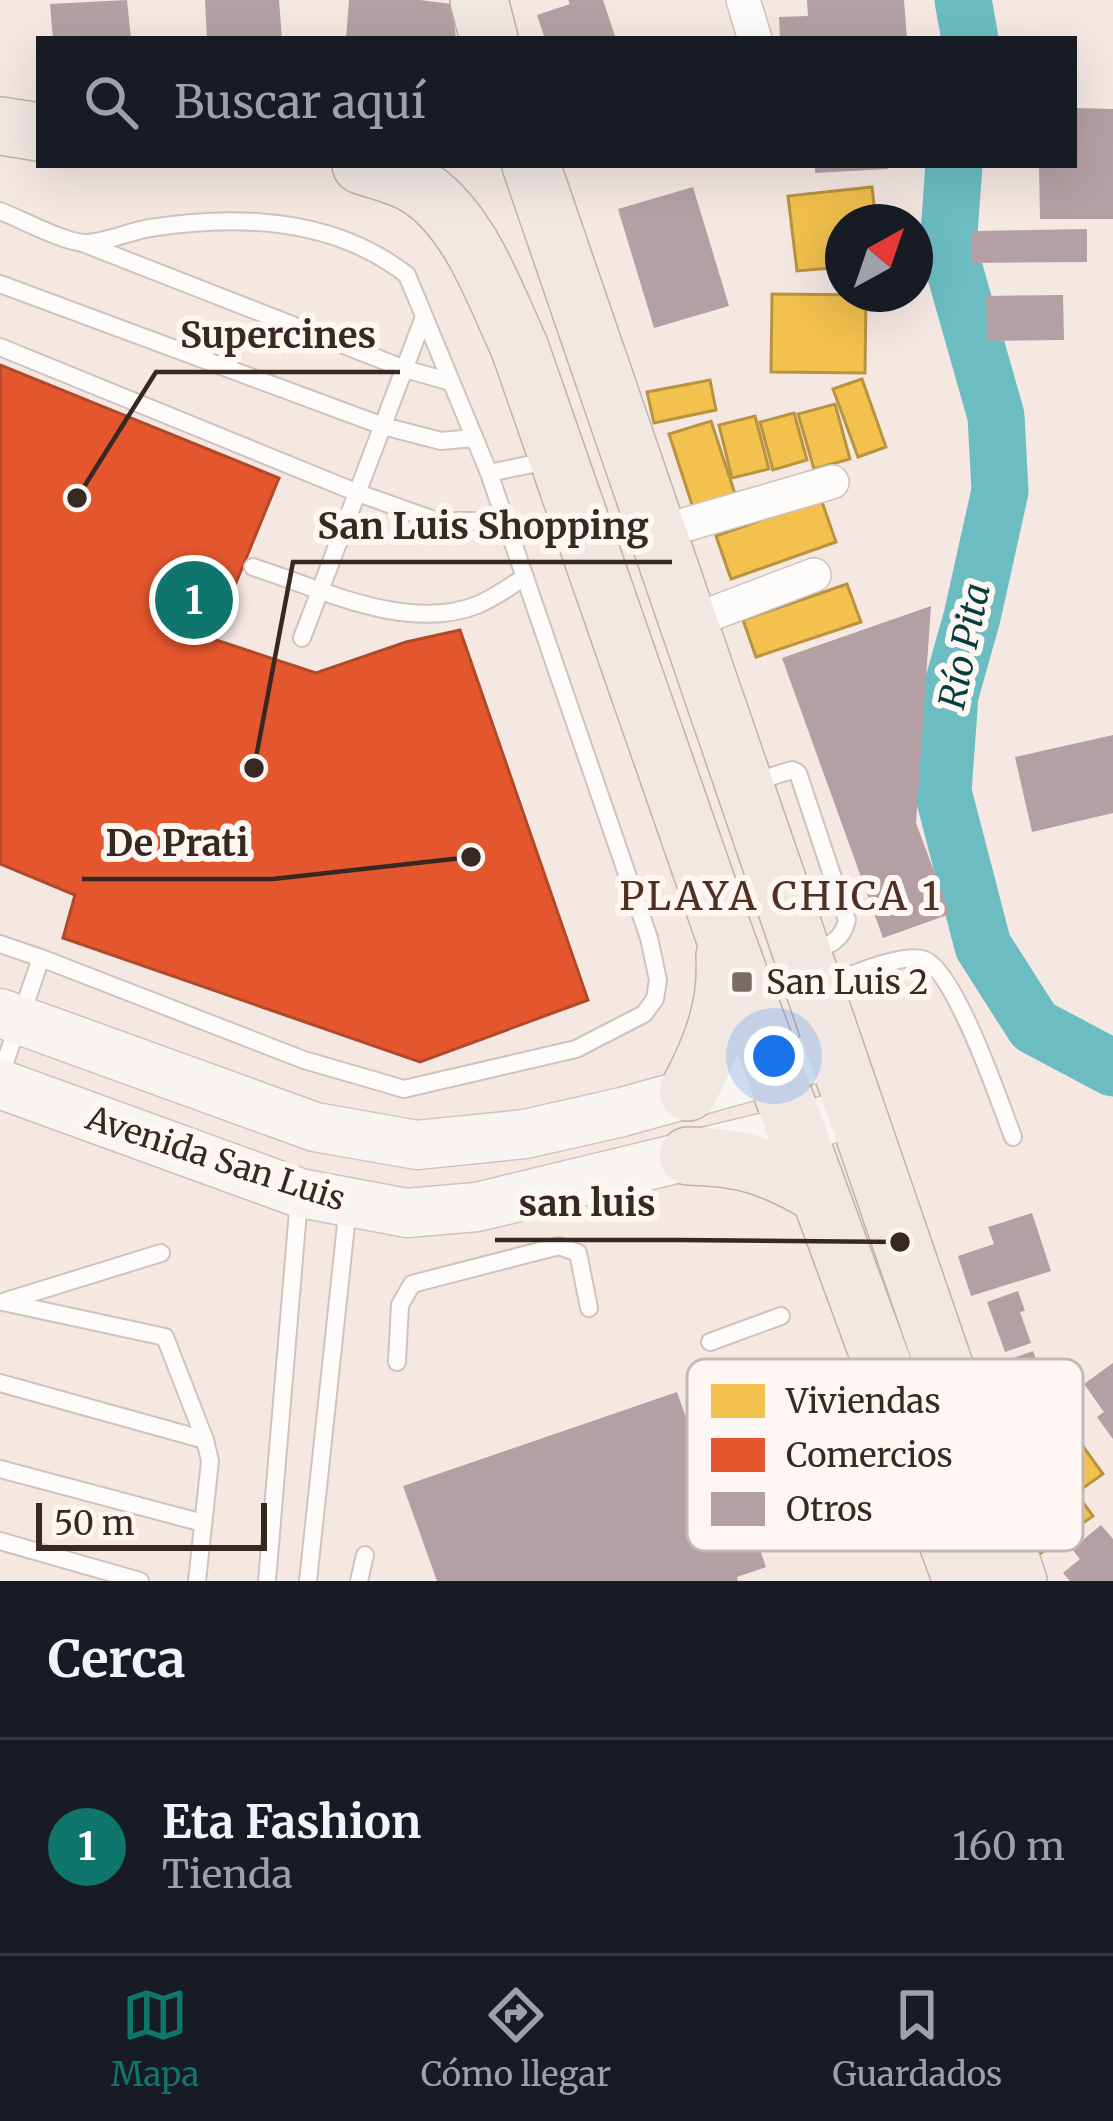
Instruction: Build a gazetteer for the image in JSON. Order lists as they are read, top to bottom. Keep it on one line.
{"streets":{"main road":["Avenida San Luis"]},"districts":["PLAYA CHICA 1"],"water":["Río Pita"],"places":{"other":["Supercines","San Luis Shopping","De Prati","san luis"],"transit":["San Luis 2"]},"legend":["Viviendas","Comercios","Otros"],"scale_bar":"50 m","north":"top right","page":{"search":"Buscar aquí","pins":"1","scale":"50 m","heading":"Cerca","list":[{"mark":"1","name":"Eta Fashion","note":"Tienda","value":"160 m"}],"nav":["Mapa","Cómo llegar","Guardados"]}}
